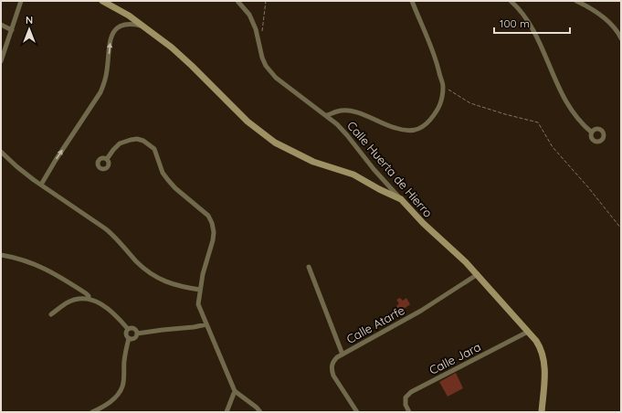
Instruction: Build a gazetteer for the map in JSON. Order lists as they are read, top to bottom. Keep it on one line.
{"streets":{"street":["Calle Huerta de Hierro","Calle Atarfe","Calle Jara"]},"crossings":[["Calle Huerta de Hierro","Calle Atarfe"],["Calle Huerta de Hierro","Calle Jara"]],"scale_bar":"100 m","north":"top"}
